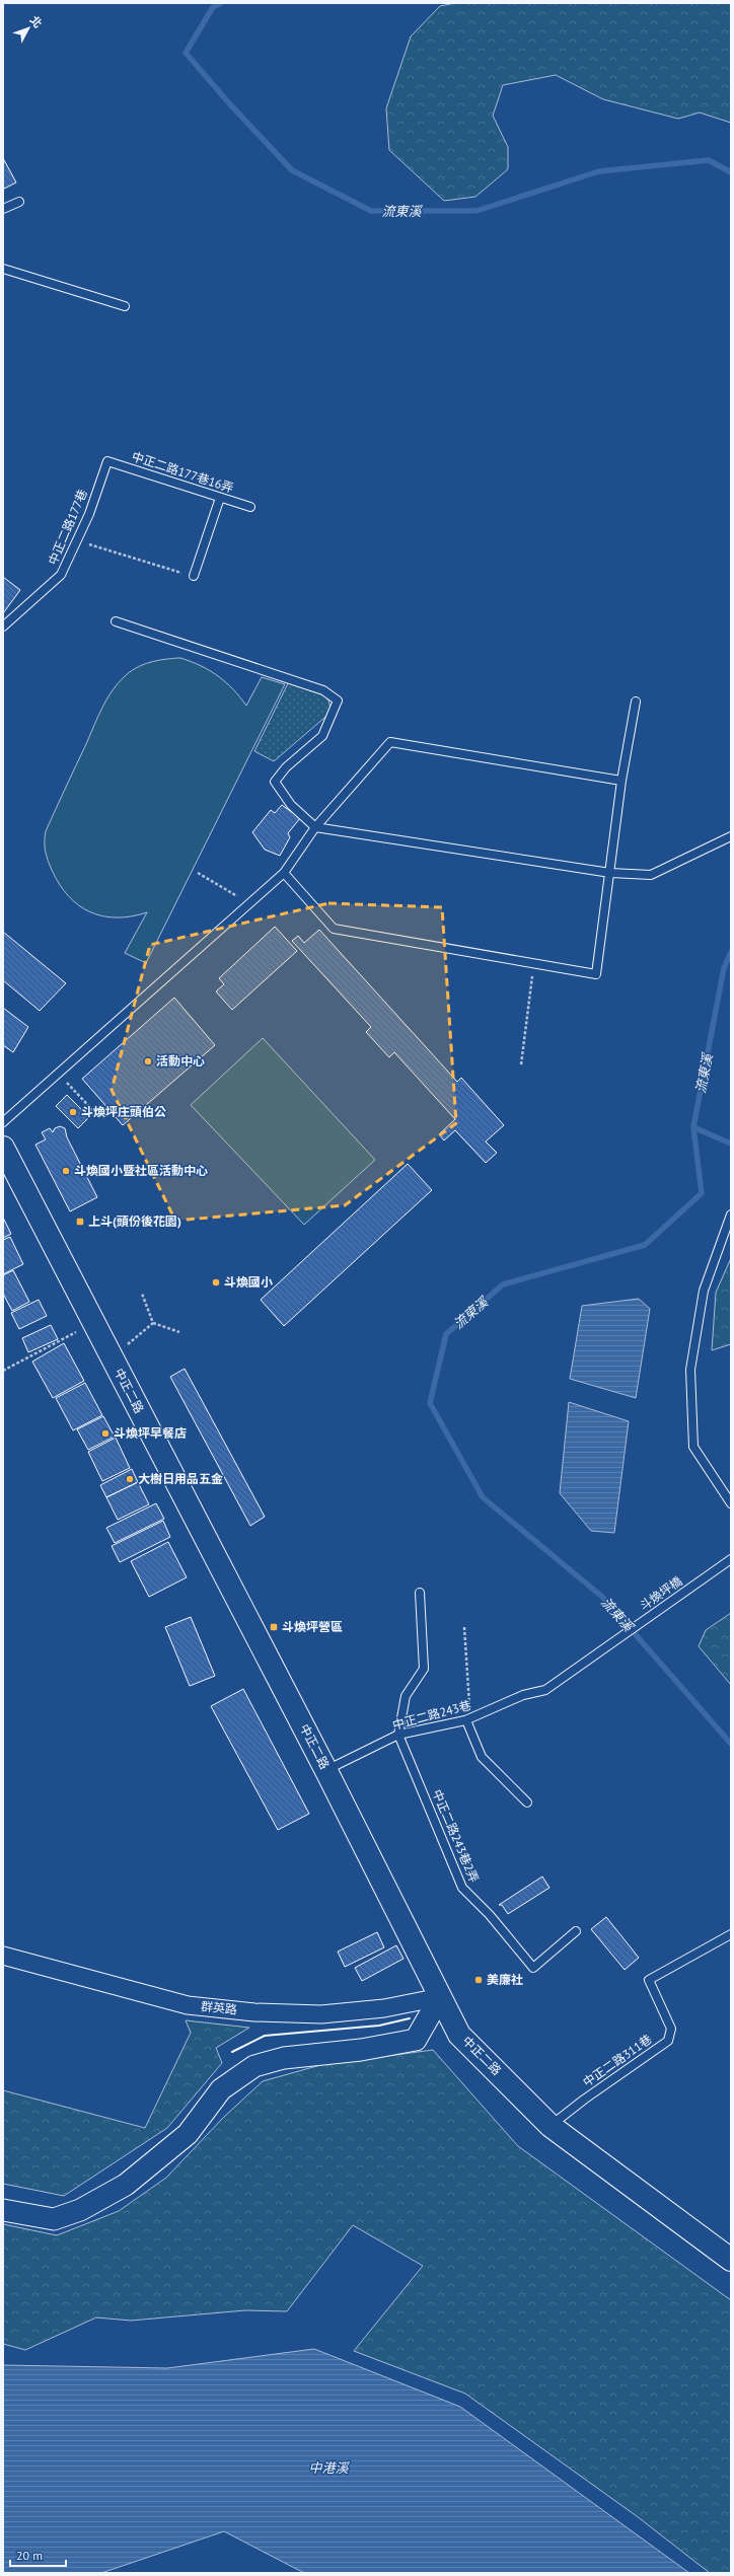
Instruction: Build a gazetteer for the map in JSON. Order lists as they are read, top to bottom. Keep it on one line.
{"streets":{"main road":["中正二路"],"street":["群英路"],"lane":["中正二路177巷16弄","中正二路177巷","斗煥坪橋","中正二路243巷","中正二路243巷2弄","中正二路311巷"]},"crossings":[["中正二路177巷16弄","中正二路177巷"],["中正二路","中正二路243巷"],["中正二路","群英路"],["中正二路","中正二路311巷"],["斗煥坪橋","中正二路243巷"],["中正二路243巷","中正二路243巷2弄"]],"water":["流東溪","中港溪"],"places":{"other":["活動中心","斗煥坪庄頭伯公","斗煥國小暨社區活動中心","斗煥國小","斗煥坪早餐店","大樹日用品五金","美廉社"],"transit":["上斗(頭份後花園)","斗煥坪營區"]},"scale_bar":"20 m","north":"top right"}
